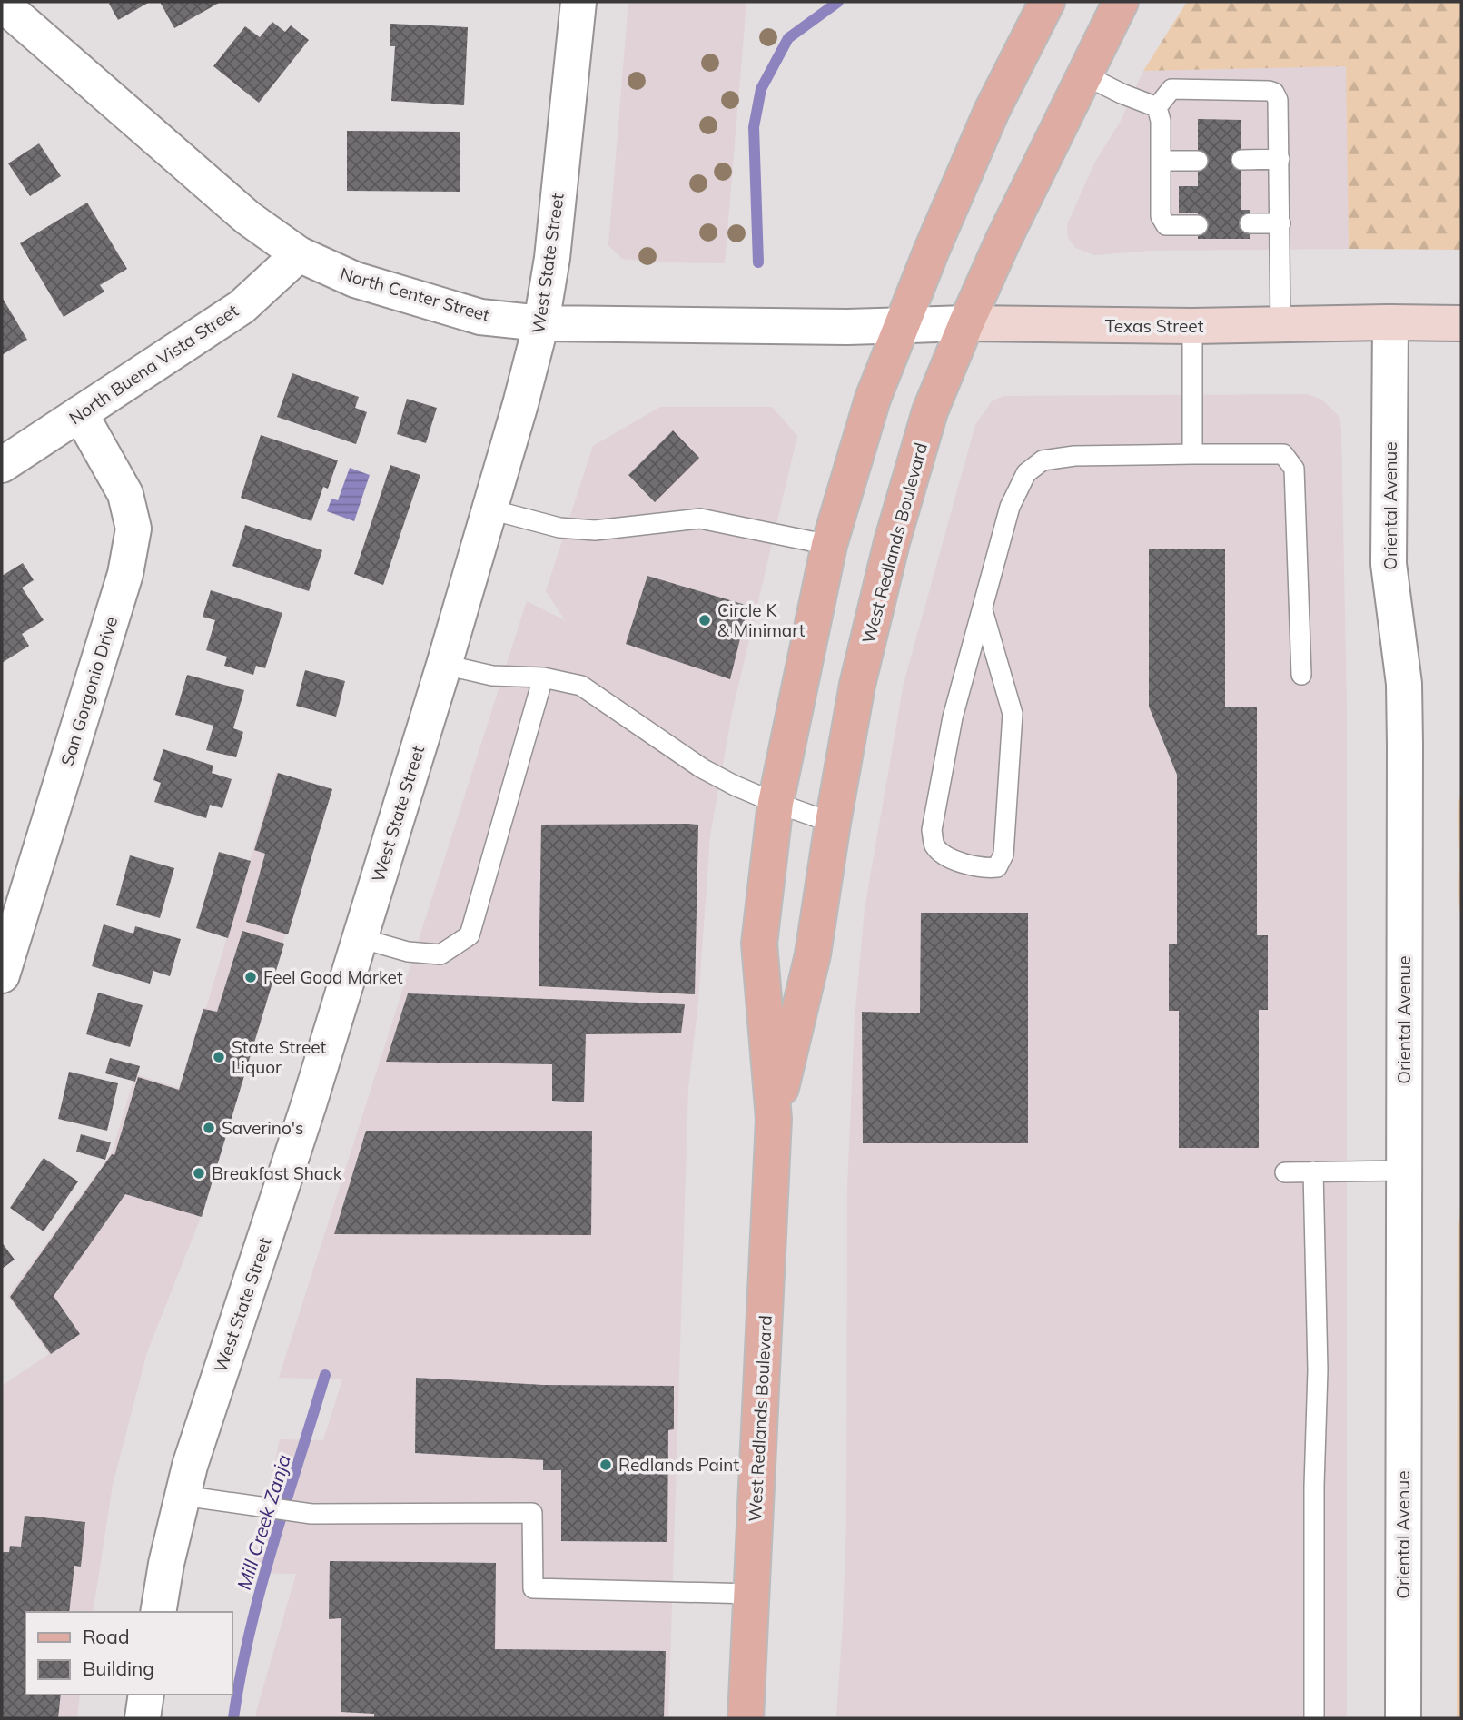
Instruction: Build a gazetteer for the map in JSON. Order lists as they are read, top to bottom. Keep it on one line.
{"streets":{"main road":["Texas Street","West Redlands Boulevard"],"street":["West State Street","North Center Street","North Buena Vista Street","Oriental Avenue","San Gorgonio Drive"]},"crossings":[["West State Street","North Center Street"],["North Center Street","Texas Street"],["North Center Street","North Buena Vista Street"],["Texas Street","Oriental Avenue"],["Texas Street","West Redlands Boulevard"],["North Buena Vista Street","San Gorgonio Drive"]],"water":["Mill Creek Zanja"],"places":["Circle K & Minimart","Feel Good Market","State Street Liquor","Saverino's","Breakfast Shack","Redlands Paint"],"legend":["Road","Building"]}
